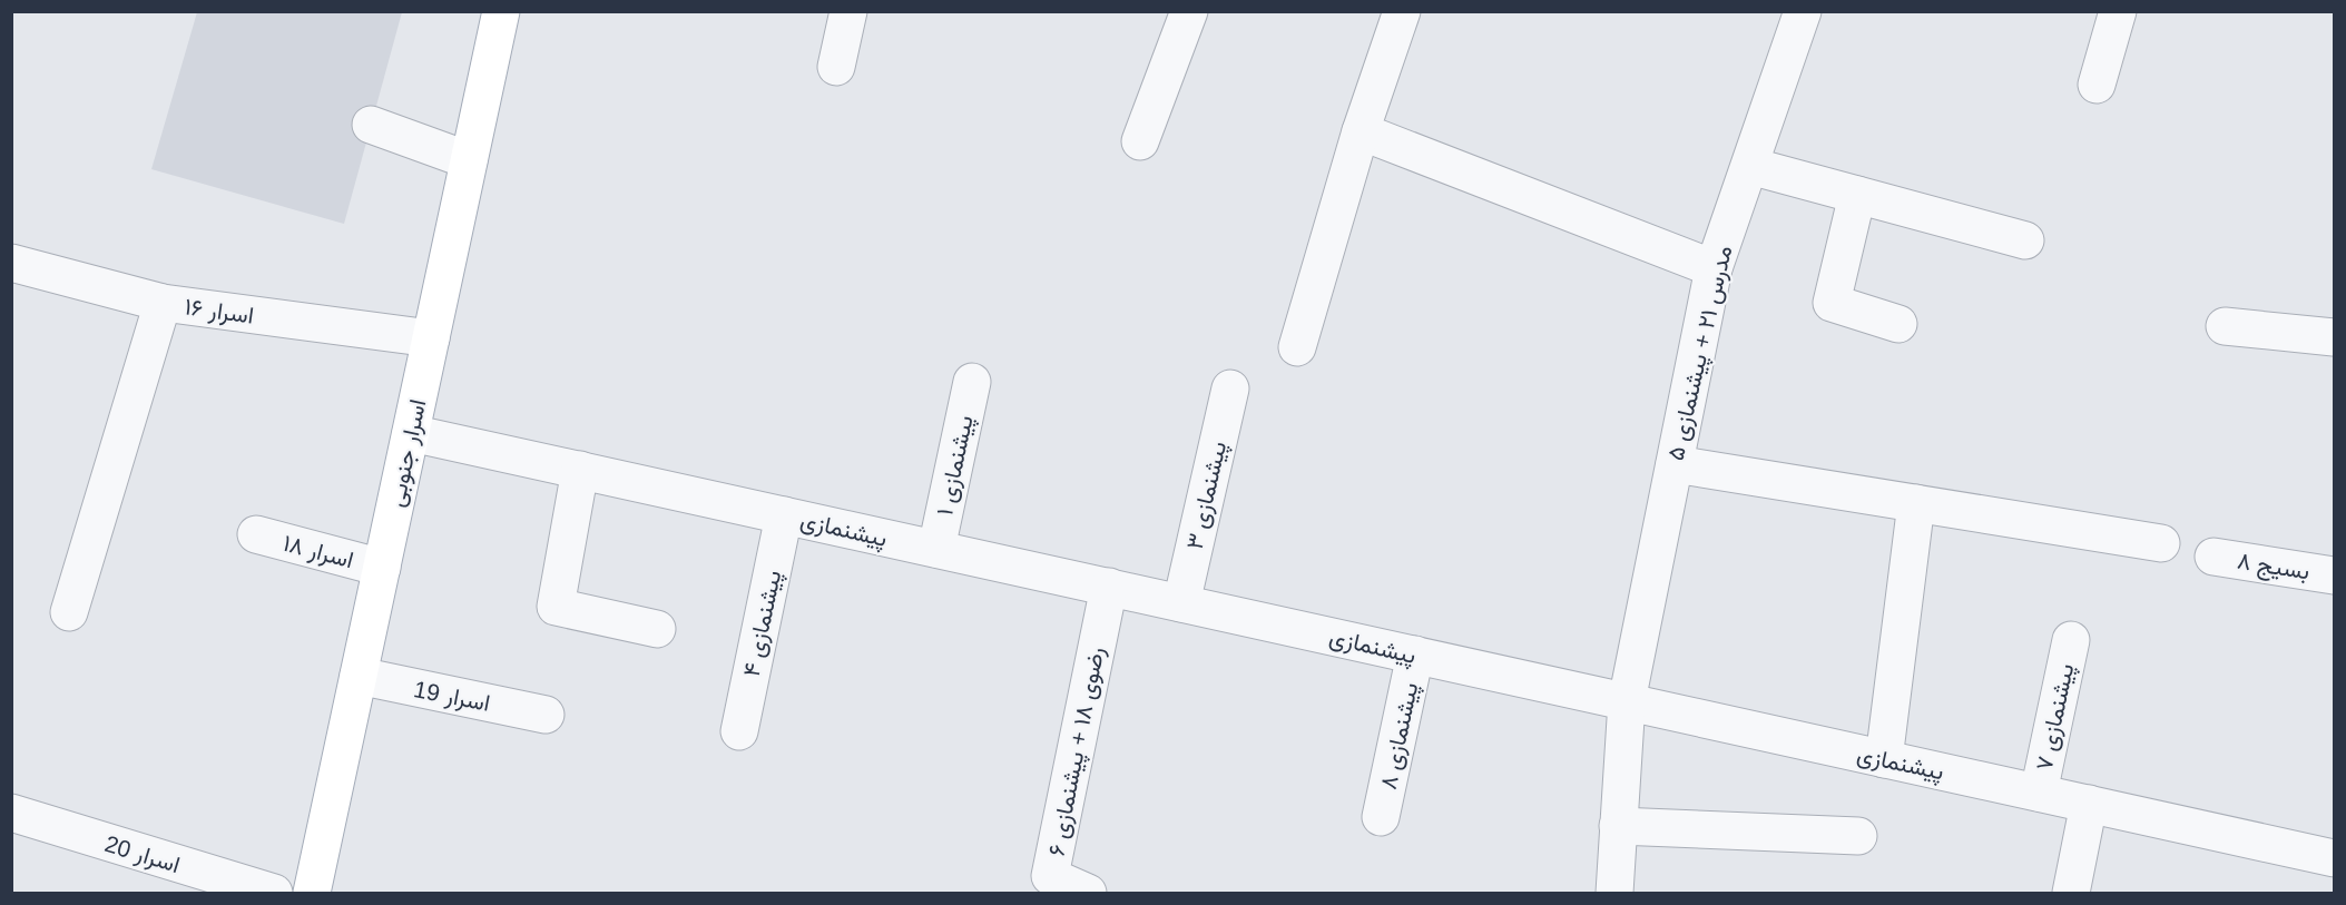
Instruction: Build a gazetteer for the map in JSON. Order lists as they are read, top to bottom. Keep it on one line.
{"streets":{"main road":["اسرار جنوبی"],"street":["اسرار ۱۶","مدرس ۲۱ + پیشنمازی ۵","پیشنمازی ۱","پیشنمازی ۳","پیشنمازی","اسرار ۱۸","بسیج ۸","پیشنمازی ۴","اسرار 19","پیشنمازی ۷","پیشنمازی ۸","رضوی ۱۸ + پیشنمازی ۶","اسرار 20"]},"crossings":[["اسرار ۱۶","اسرار جنوبی"],["مدرس ۲۱ + پیشنمازی ۵","پیشنمازی"],["اسرار جنوبی","پیشنمازی"],["اسرار جنوبی","اسرار ۱۸"],["اسرار جنوبی","اسرار 19"],["پیشنمازی ۱","پیشنمازی"],["پیشنمازی ۳","پیشنمازی"],["پیشنمازی","پیشنمازی ۴"],["پیشنمازی","پیشنمازی ۷"],["پیشنمازی","پیشنمازی ۸"],["پیشنمازی","رضوی ۱۸ + پیشنمازی ۶"]]}
